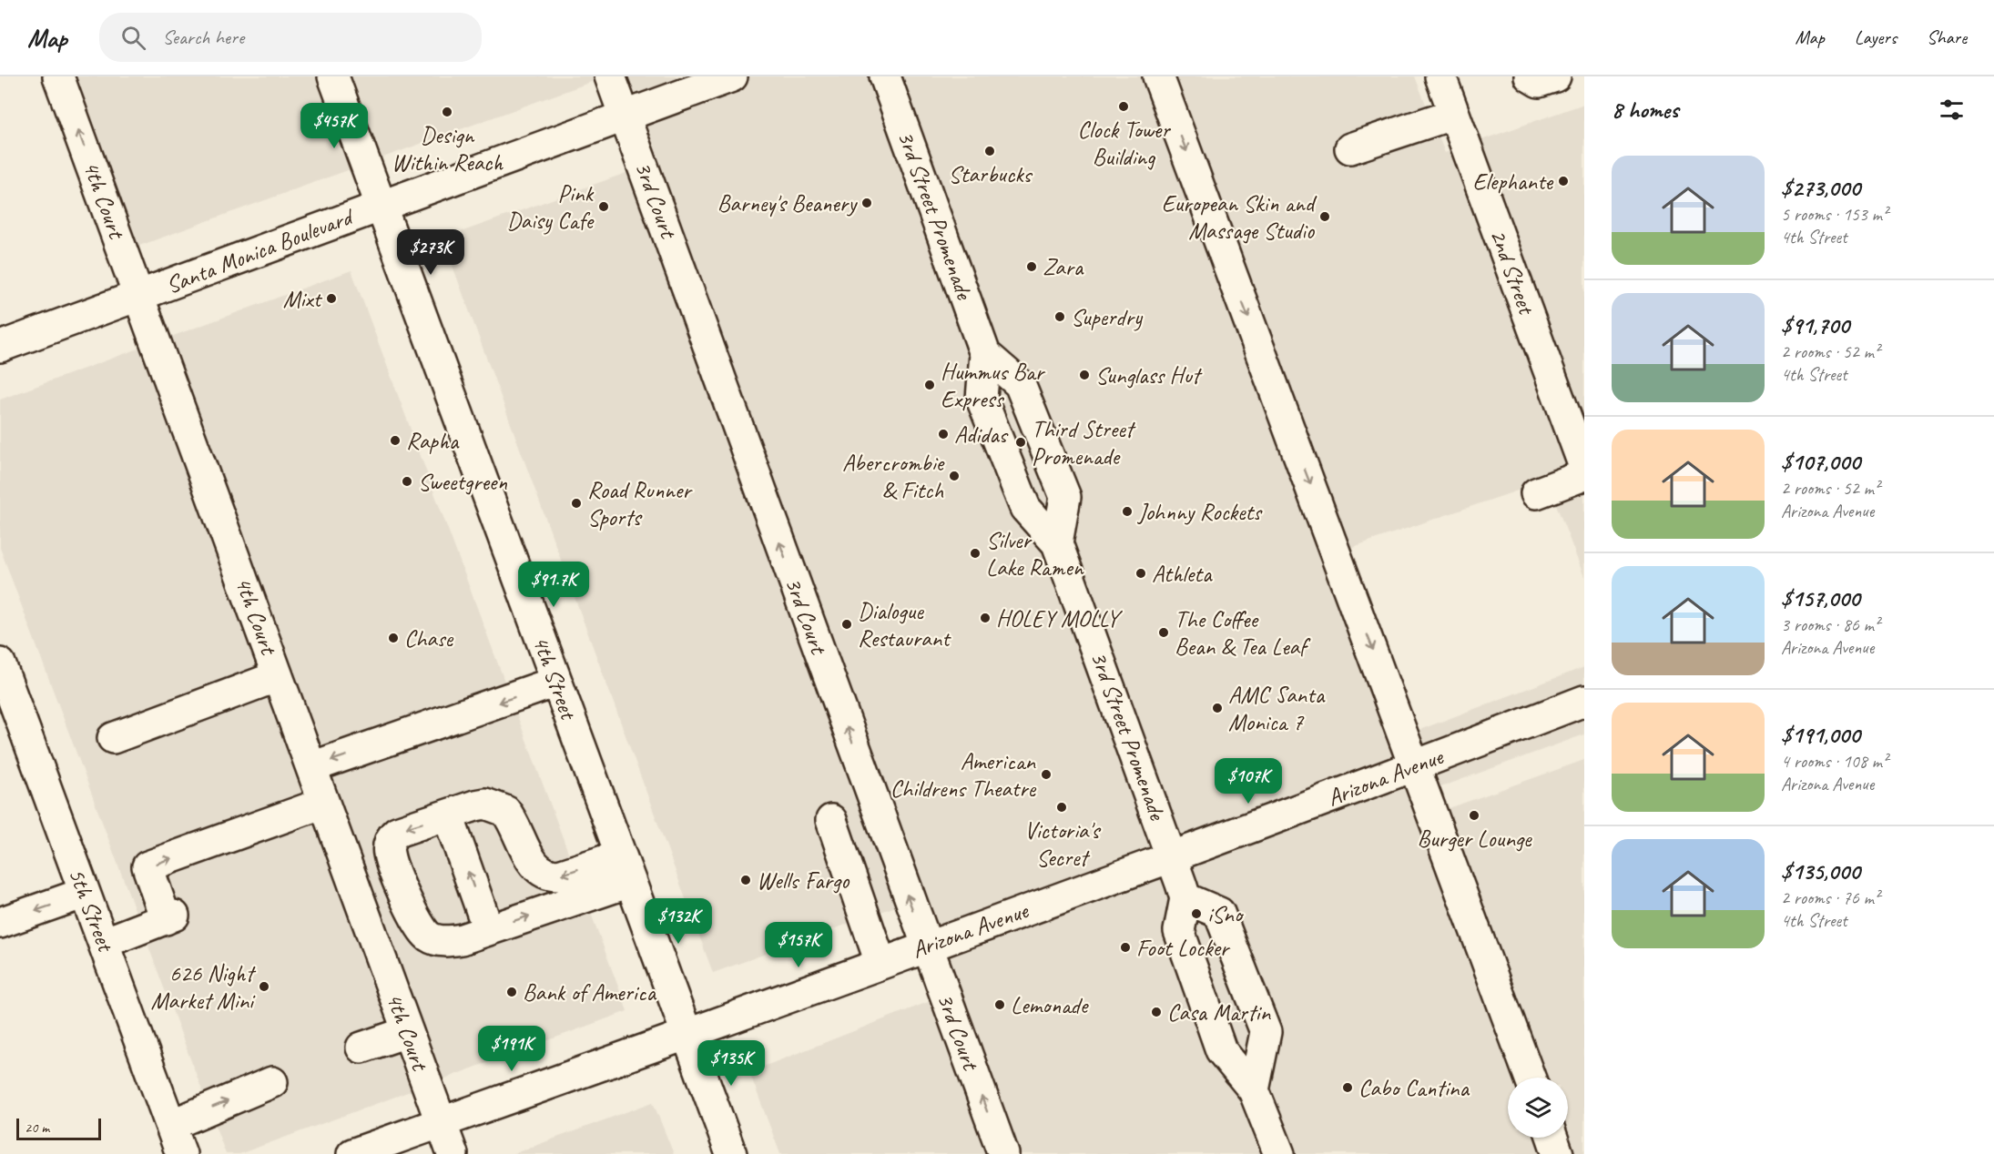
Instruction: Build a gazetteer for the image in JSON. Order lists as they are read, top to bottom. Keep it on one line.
{"streets":{"street":["4th Court","3rd Court","3rd Street Promenade","Santa Monica Boulevard","2nd Street","4th Street","Arizona Avenue","5th Street"]},"crossings":[["4th Court","Santa Monica Boulevard"],["4th Court","Arizona Avenue"],["3rd Court","Santa Monica Boulevard"],["3rd Court","Arizona Avenue"],["3rd Street Promenade","Arizona Avenue"],["Santa Monica Boulevard","4th Street"],["4th Street","Arizona Avenue"]],"one_way":["3rd Court"],"places":["Clock Tower Building","Design Within Reach","Starbucks","Elephante","Barney's Beanery","Pink Daisy Cafe","European Skin and Massage Studio","Zara","Mixt","Superdry","Sunglass Hut","Hummus Bar Express","Adidas","Rapha","Third Street Promenade","Abercrombie & Fitch","Sweetgreen","Road Runner Sports","Johnny Rockets","Silver Lake Ramen","Athleta","HOLEY MOLLY","Dialogue Restaurant","The Coffee Bean & Tea Leaf","Chase","AMC Santa Monica 7","American Childrens Theatre","Victoria's Secret","Burger Lounge","Wells Fargo","iSno","Foot Locker","626 Night Market Mini","Bank of America","Lemonade","Casa Martin","Cabo Cantina"],"scale_bar":"20 m","page":{"header":"Map","search":"Search here","nav":["Map","Layers","Share"],"heading":"8 homes","price":["$457K","$273K","$91.7K","$107K","$132K","$157K","$191K","$135K"],"list":[{"name":"$273,000","note":"5 rooms · 153 m² · 4th Street"},{"name":"$91,700","note":"2 rooms · 52 m² · 4th Street"},{"name":"$107,000","note":"2 rooms · 52 m² · Arizona Avenue"},{"name":"$157,000","note":"3 rooms · 86 m² · Arizona Avenue"},{"name":"$191,000","note":"4 rooms · 108 m² · Arizona Avenue"},{"name":"$135,000","note":"2 rooms · 76 m² · 4th Street"}],"scale":"20 m"}}
